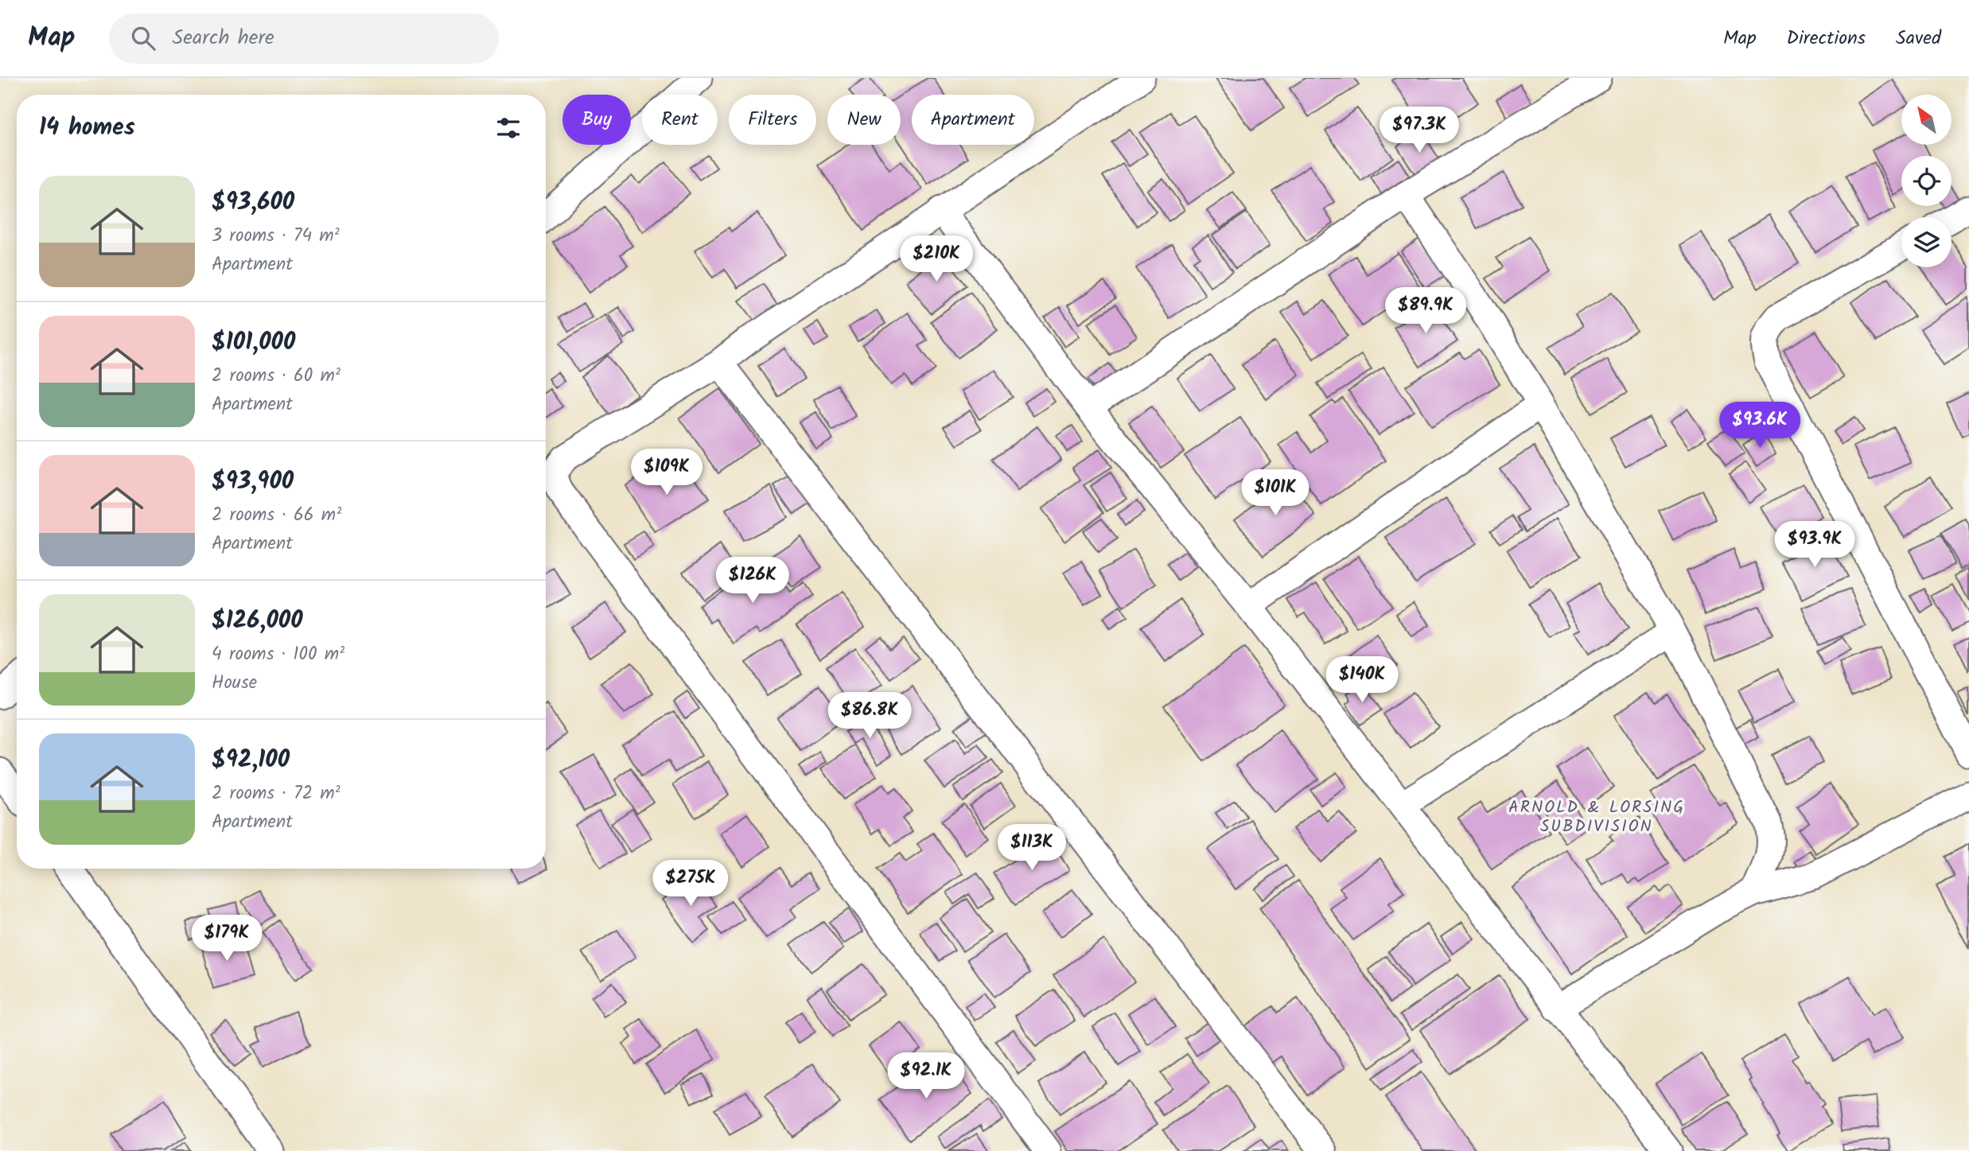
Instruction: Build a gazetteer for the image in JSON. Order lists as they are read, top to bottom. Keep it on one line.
{"districts":["ARNOLD & LORSING SUBDIVISION"],"north":"top left","page":{"header":"Map","search":"Search here","nav":["Map","Directions","Saved"],"chip":["Buy","Rent","Filters","New","Apartment"],"heading":"14 homes","price":["$97.3K","$210K","$89.9K","$93.6K","$109K","$101K","$93.9K","$126K","$140K","$86.8K","$113K","$275K","$179K","$92.1K"],"list":[{"name":"$93,600","note":"3 rooms · 74 m² · Apartment"},{"name":"$101,000","note":"2 rooms · 60 m² · Apartment"},{"name":"$93,900","note":"2 rooms · 66 m² · Apartment"},{"name":"$126,000","note":"4 rooms · 100 m² · House"},{"name":"$92,100","note":"2 rooms · 72 m² · Apartment"}]}}
